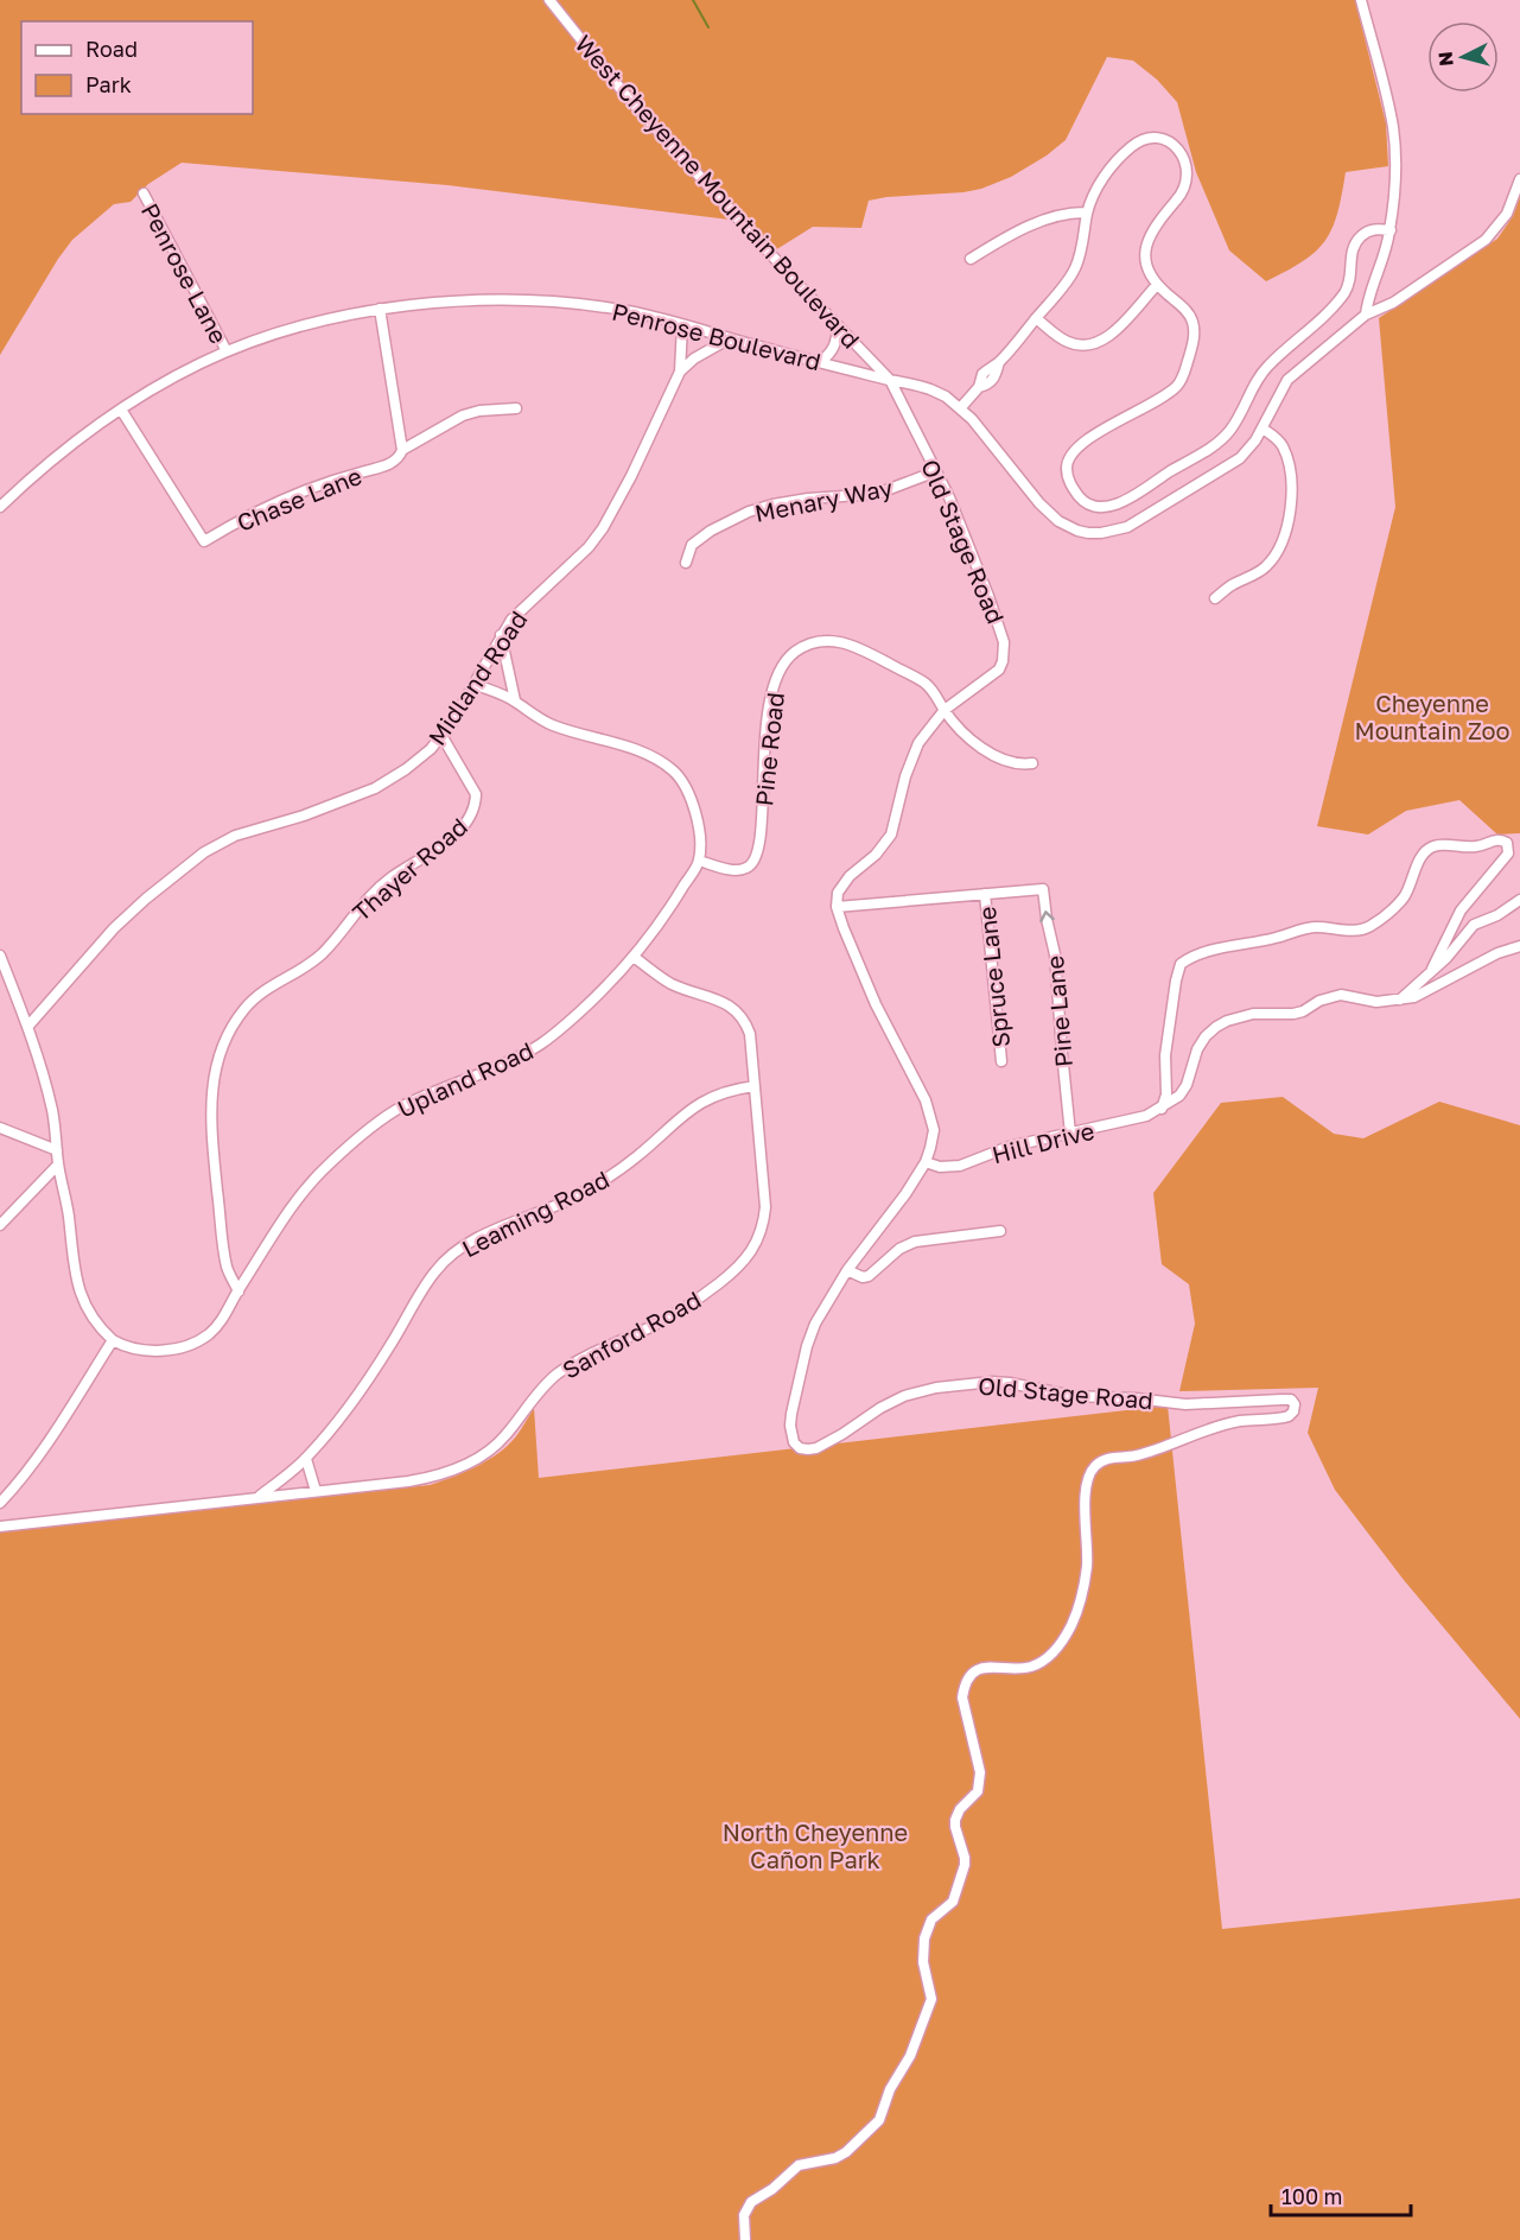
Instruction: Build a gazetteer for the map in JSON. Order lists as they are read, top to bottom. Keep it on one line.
{"streets":{"street":["West Cheyenne Mountain Boulevard","Penrose Lane","Penrose Boulevard","Chase Lane","Menary Way","Old Stage Road","Midland Road","Pine Road","Thayer Road","Spruce Lane","Pine Lane","Upland Road","Hill Drive","Leaming Road","Sanford Road"]},"crossings":[["West Cheyenne Mountain Boulevard","Penrose Boulevard"],["West Cheyenne Mountain Boulevard","Old Stage Road"],["Penrose Lane","Penrose Boulevard"],["Penrose Boulevard","Chase Lane"],["Penrose Boulevard","Old Stage Road"],["Penrose Boulevard","Midland Road"],["Menary Way","Old Stage Road"],["Old Stage Road","Pine Road"],["Old Stage Road","Hill Drive"],["Midland Road","Thayer Road"],["Pine Road","Upland Road"],["Thayer Road","Upland Road"],["Spruce Lane","Pine Lane"],["Pine Lane","Hill Drive"],["Upland Road","Sanford Road"],["Leaming Road","Sanford Road"]],"one_way":["Pine Lane"],"parks":["Cheyenne Mountain Zoo","North Cheyenne Cañon Park"],"legend":["Road","Park"],"scale_bar":"100 m","north":"left"}
